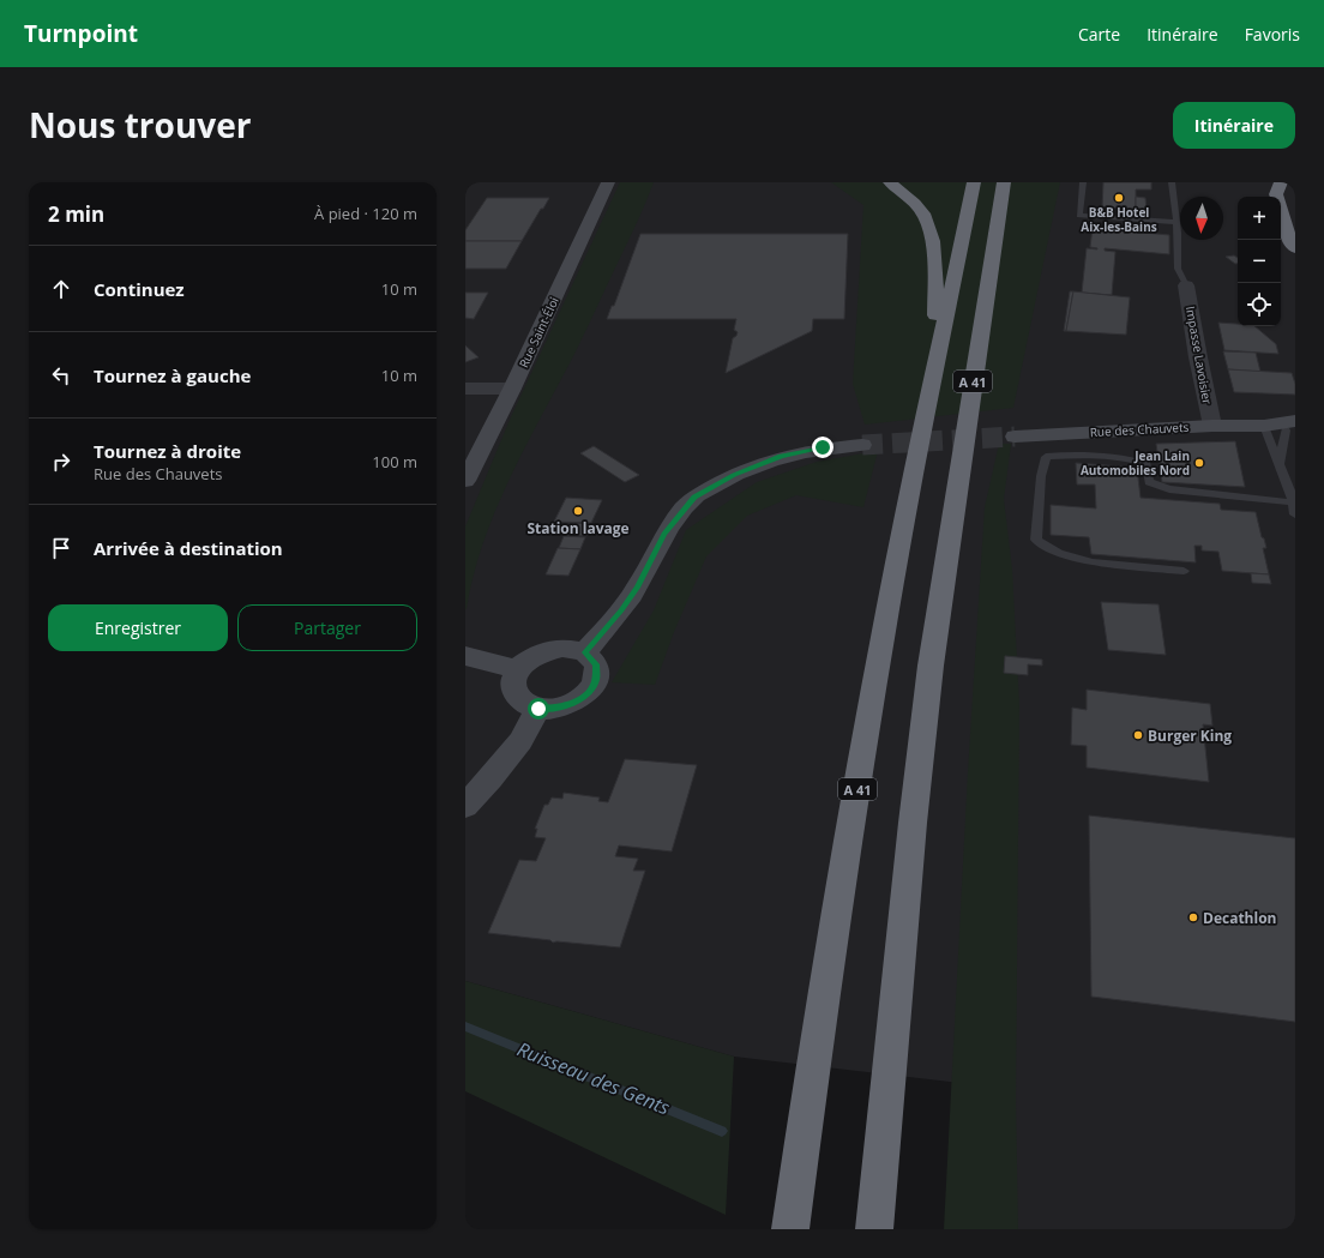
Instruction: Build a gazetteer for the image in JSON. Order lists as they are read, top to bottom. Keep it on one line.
{"streets":{"highway":["A 41"],"main road":["Rue Saint-Éloi","Rue des Chauvets"],"street":["Impasse Lavoisier"]},"crossings":[["Impasse Lavoisier","Rue des Chauvets"]],"water":["Ruisseau des Gents"],"places":["B&B Hotel Aix-les-Bains","Jean Lain Automobiles Nord","Station lavage","Burger King","Decathlon"],"north":"bottom","page":{"header":"Turnpoint","nav":["Carte","Itinéraire","Favoris"],"title":"Nous trouver","buttons":["Itinéraire",["Enregistrer","Partager"]],"heading":["2 min","À pied · 120 m"],"map_buttons":["+","−"],"list":[["Continuez","10 m"],["Tournez à gauche","10 m"],["Tournez à droite","Rue des Chauvets","100 m"],"Arrivée à destination"]}}
